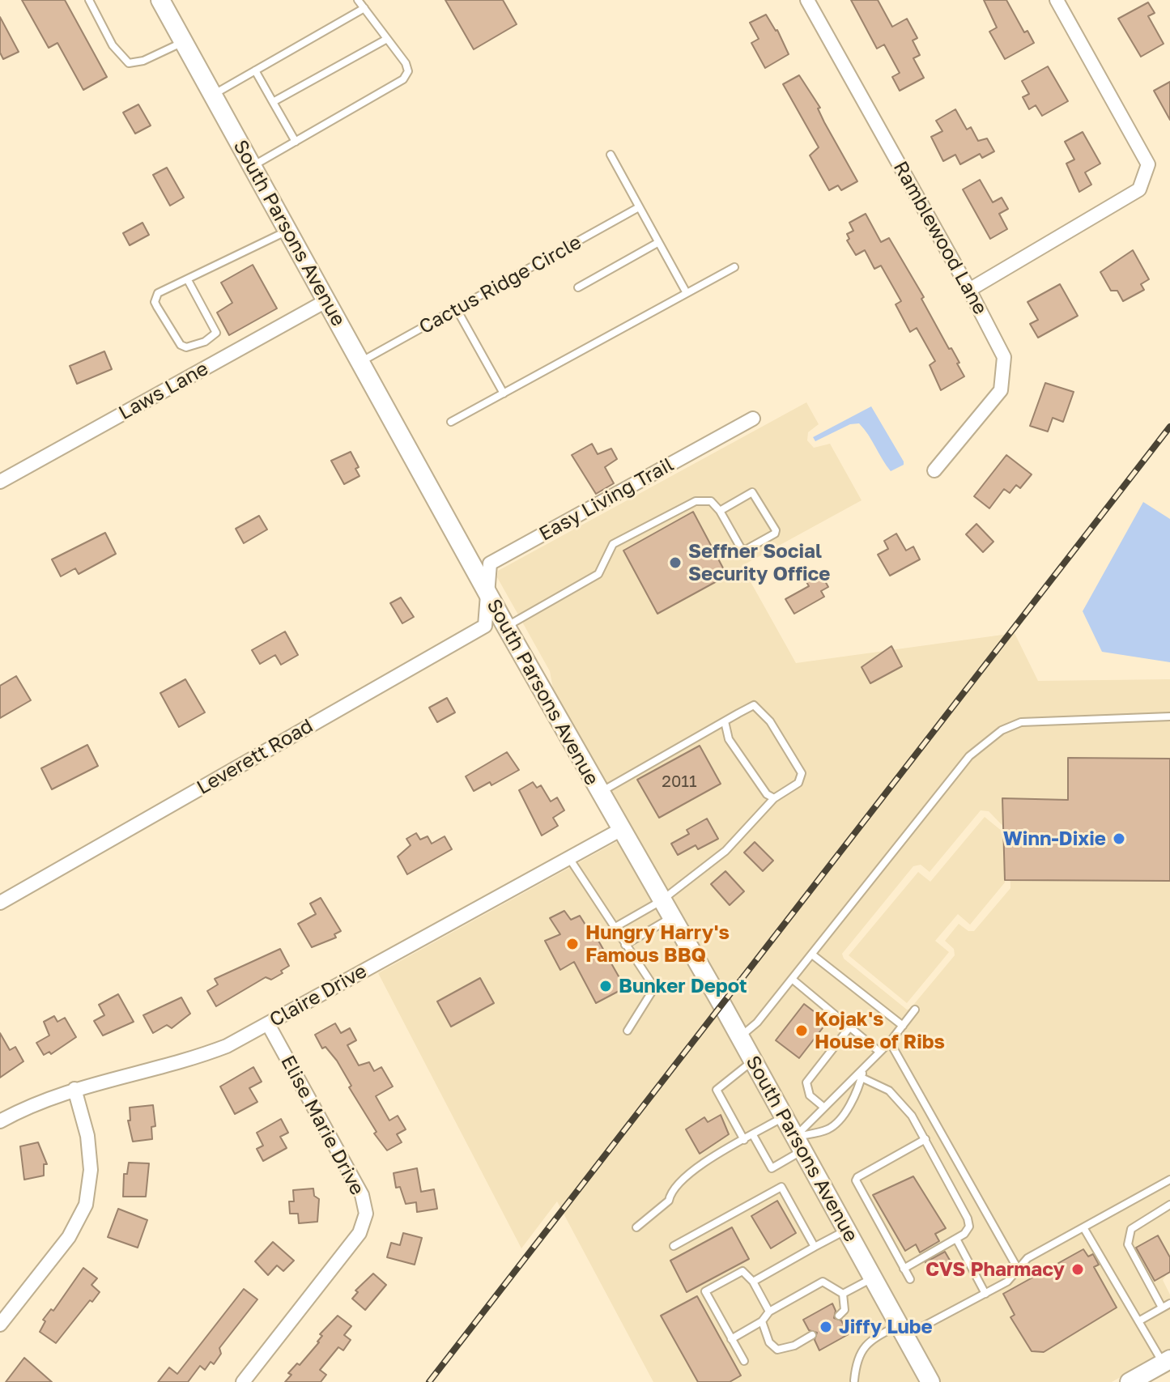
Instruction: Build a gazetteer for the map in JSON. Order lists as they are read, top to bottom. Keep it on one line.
{"streets":{"main road":["South Parsons Avenue"],"street":["Ramblewood Lane","Laws Lane","Easy Living Trail","Leverett Road","Claire Drive","Elise Marie Drive"],"lane":["Cactus Ridge Circle"]},"crossings":[["South Parsons Avenue","Cactus Ridge Circle"],["South Parsons Avenue","Laws Lane"],["South Parsons Avenue","Easy Living Trail"],["South Parsons Avenue","Leverett Road"],["South Parsons Avenue","Claire Drive"],["Easy Living Trail","Leverett Road"],["Claire Drive","Elise Marie Drive"]],"places":["Seffner Social Security Office","Winn-Dixie","Hungry Harry's Famous BBQ","Bunker Depot","Kojak's House of Ribs","CVS Pharmacy","Jiffy Lube"],"house_numbers":["2011"]}
